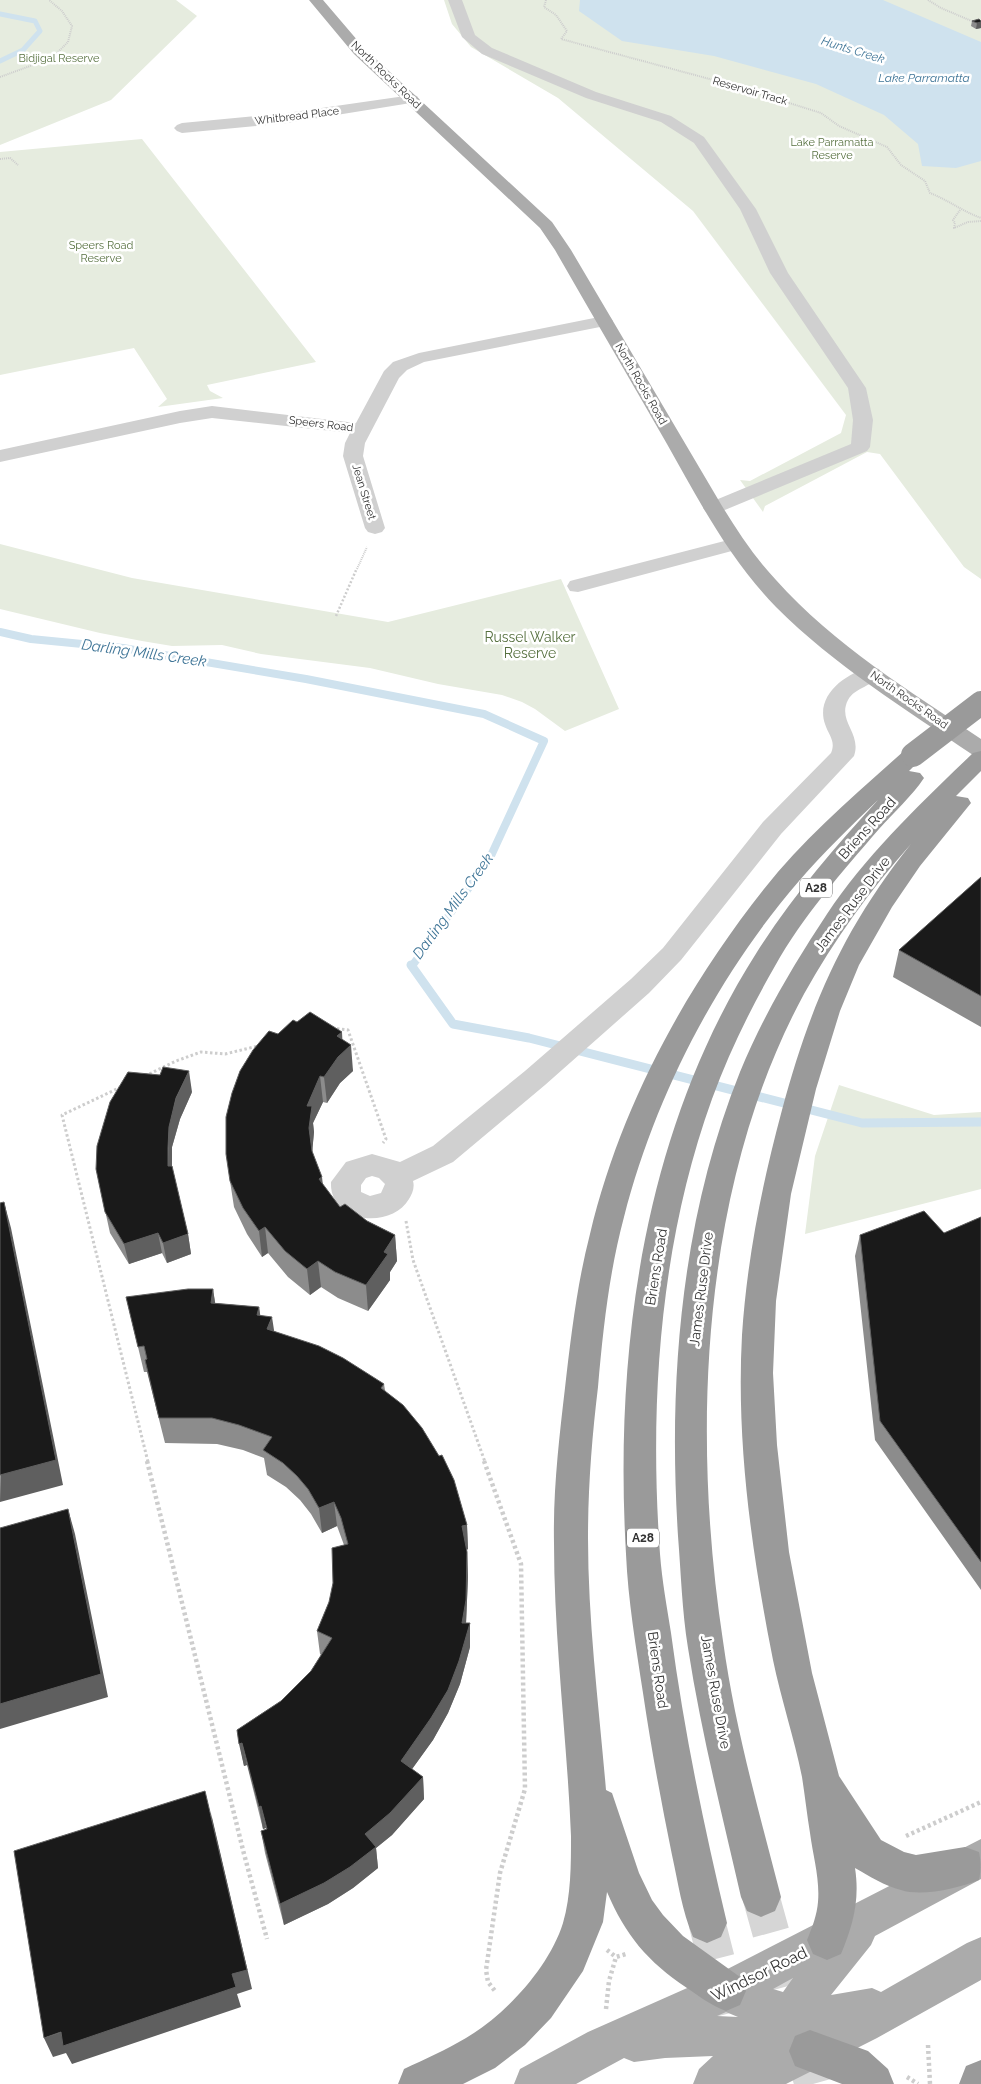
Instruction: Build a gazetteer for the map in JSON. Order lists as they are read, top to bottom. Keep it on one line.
{"streets":{"highway":["Briens Road","A28","James Ruse Drive"],"main road":["North Rocks Road","Windsor Road"],"street":["Whitbread Place","Speers Road","Jean Street"],"path":["Reservoir Track"]},"crossings":[["North Rocks Road","Whitbread Place"],["North Rocks Road","Speers Road"],["Speers Road","Jean Street"]],"water":["Hunts Creek","Lake Parramatta","Darling Mills Creek"],"parks":["Bidjigal Reserve","Lake Parramatta Reserve","Speers Road Reserve","Russel Walker Reserve"]}
